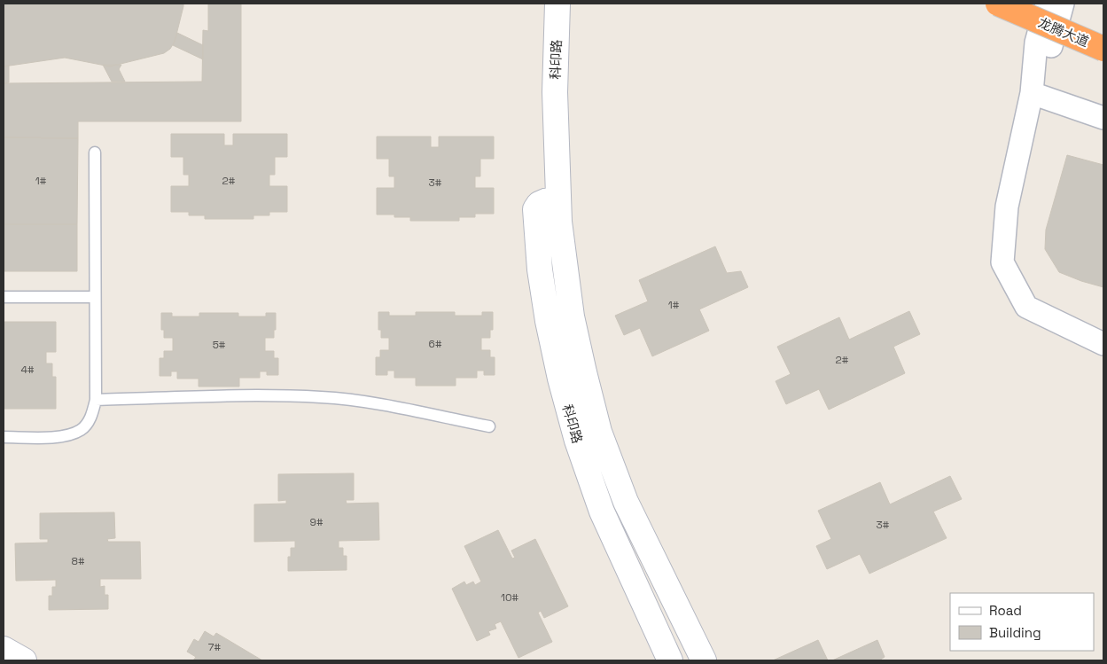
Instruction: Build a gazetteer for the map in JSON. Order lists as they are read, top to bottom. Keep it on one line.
{"streets":{"highway":["龙腾大道"],"street":["科印路"]},"house_numbers":["1#","2#","3#","1#","6#","5#","2#","4#","9#","3#","8#","10#","7#"],"legend":["Road","Building"]}
